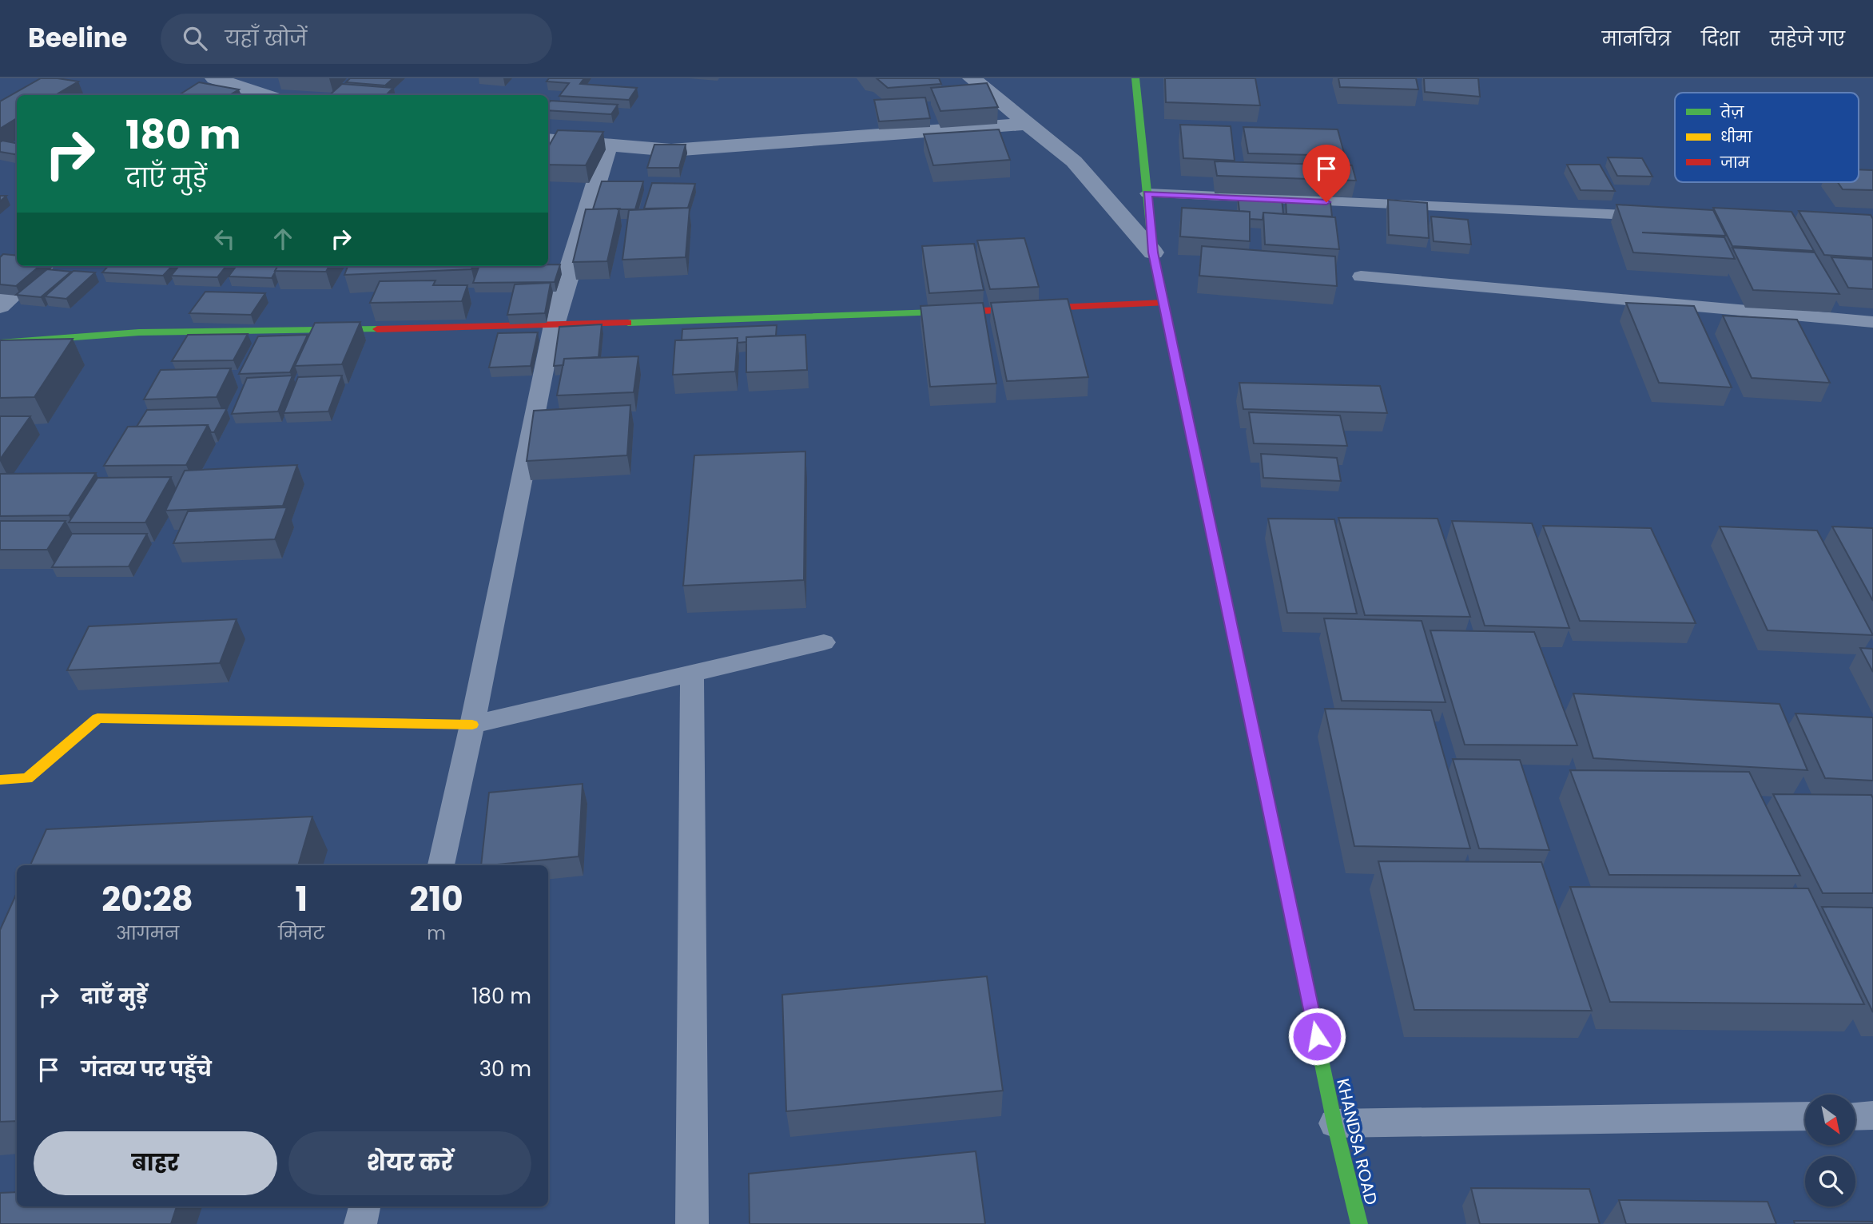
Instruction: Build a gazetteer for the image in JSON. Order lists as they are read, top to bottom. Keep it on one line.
{"streets":{"street":["KHANDSA ROAD"]},"legend":["तेज़","धीमा","जाम"],"north":"bottom right","page":{"header":"Beeline","search":"यहाँ खोजें","nav":["मानचित्र","दिशा","सहेजे गए"],"turn":["180 m","दाएँ मुड़ें"],"eta":["20:28","आगमन","1","मिनट","210","m"],"list":[{"name":"दाएँ मुड़ें","value":"180 m"},{"name":"गंतव्य पर पहुँचे","value":"30 m"}],"buttons":["बाहर","शेयर करें"]}}
